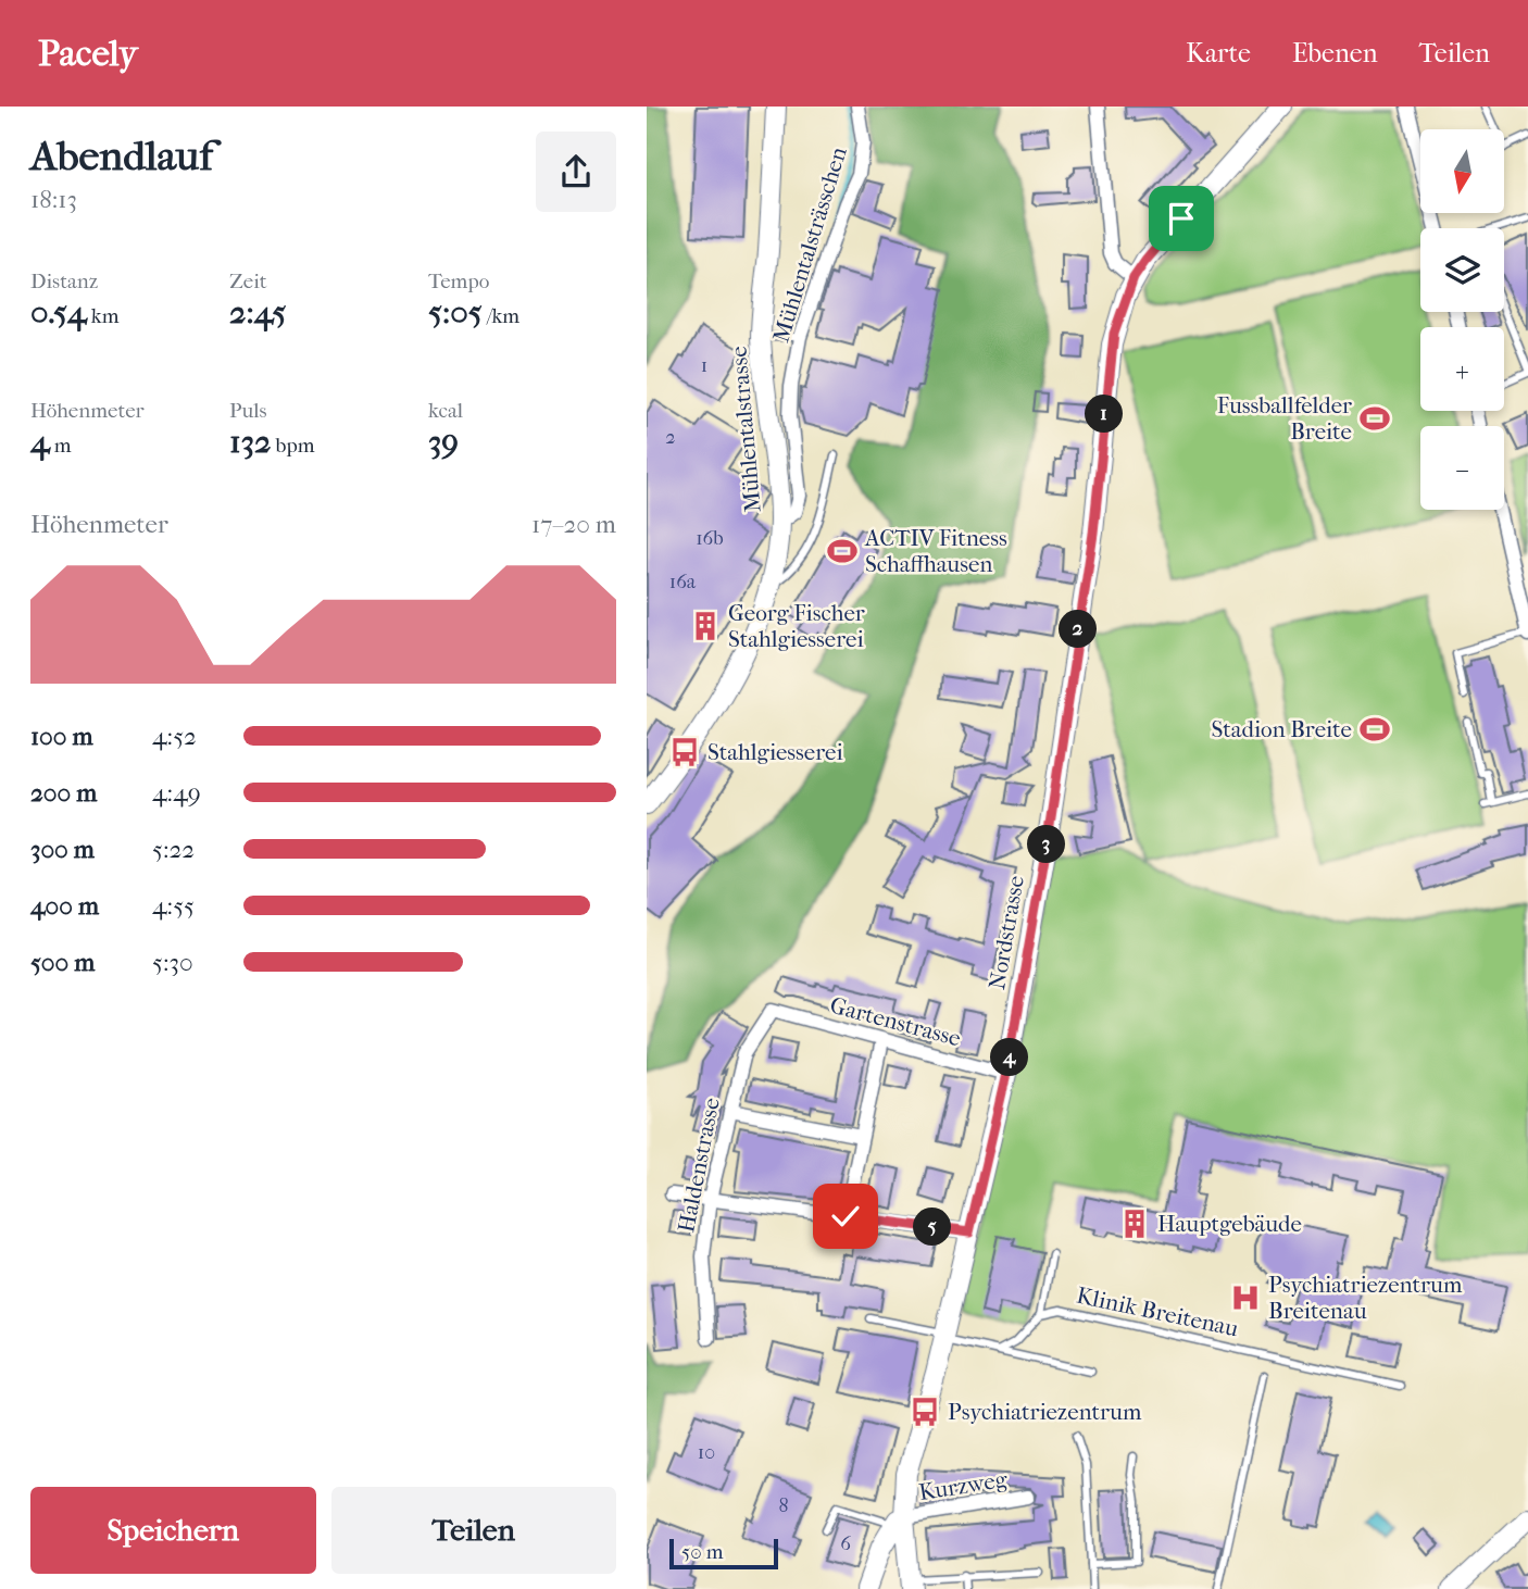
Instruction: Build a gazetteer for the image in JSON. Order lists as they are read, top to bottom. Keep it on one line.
{"streets":{"street":["Mühlentalsträsschen","Mühlentalstrasse","Nordstrasse","Gartenstrasse","Haldenstrasse","Kurzweg"],"lane":["Klinik Breitenau"]},"crossings":[["Mühlentalsträsschen","Mühlentalstrasse"],["Nordstrasse","Gartenstrasse"],["Nordstrasse","Kurzweg"],["Gartenstrasse","Haldenstrasse"]],"places":{"sports":["Fussballfelder Breite","ACTIV Fitness Schaffhausen","Stadion Breite"],"building":["Georg Fischer Stahlgiesserei","Hauptgebäude"],"bus stop":["Stahlgiesserei","Psychiatriezentrum"],"hospital":["Psychiatriezentrum Breitenau"]},"house_numbers":["1","2","16b","16a","10","8","6"],"scale_bar":"50 m","north":"bottom","page":{"header":"Pacely","nav":["Karte","Ebenen","Teilen"],"heading":["Abendlauf","18:13"],"map_buttons":["+","−"],"stats":[["Distanz","0.54 km"],["Zeit","2:45"],["Tempo","5:05 /km"],["Höhenmeter","4 m"],["Puls","132 bpm"],["kcal","39"]],"pins":["1","2","3","4","5"],"chart":["Höhenmeter","17–20 m"],"list":[{"name":"100 m","note":"4:52"},{"name":"200 m","note":"4:49"},{"name":"300 m","note":"5:22"},{"name":"400 m","note":"4:55"},{"name":"500 m","note":"5:30"}],"buttons":["Speichern","Teilen"],"scale":"50 m"}}
